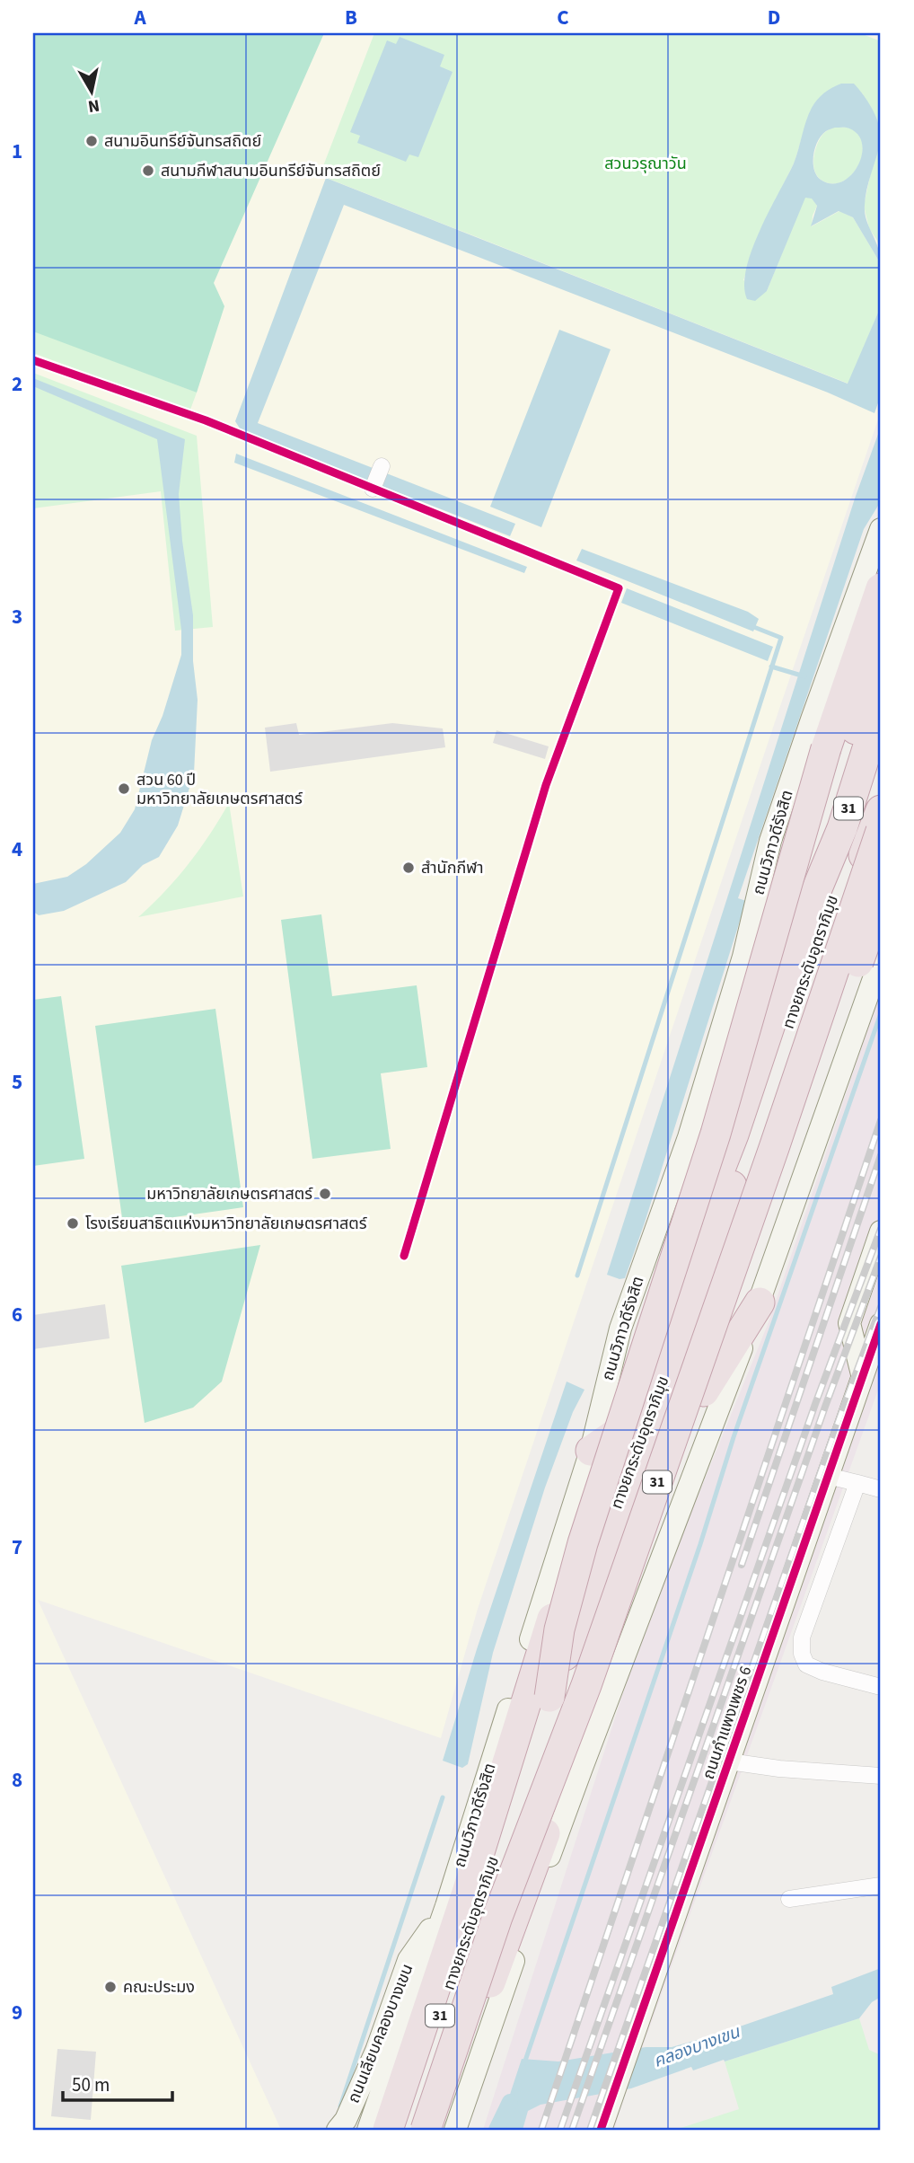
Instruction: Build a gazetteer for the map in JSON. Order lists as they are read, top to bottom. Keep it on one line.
{"streets":{"highway":["31","ถนนวิภาวดีรังสิต","ทางยกระดับอุตราภิมุข"],"main road":["ถนนกำแพงเพชร 6","ถนนเลียบคลองบางเขน"]},"crossings":[["ถนนวิภาวดีรังสิต","ถนนเลียบคลองบางเขน"]],"water":["คลองบางเขน"],"parks":["สวนวรุณาวัน"],"places":["สนามอินทรีย์จันทรสถิตย์","สนามกีฬาสนามอินทรีย์จันทรสถิตย์","สวน 60 ปี มหาวิทยาลัยเกษตรศาสตร์","สำนักกีฬา","มหาวิทยาลัยเกษตรศาสตร์","โรงเรียนสาธิตแห่งมหาวิทยาลัยเกษตรศาสตร์","คณะประมง"],"scale_bar":"50 m","north":"bottom","grid":{"columns":["A","B","C","D"],"rows":["1","2","3","4","5","6","7","8","9"]}}
